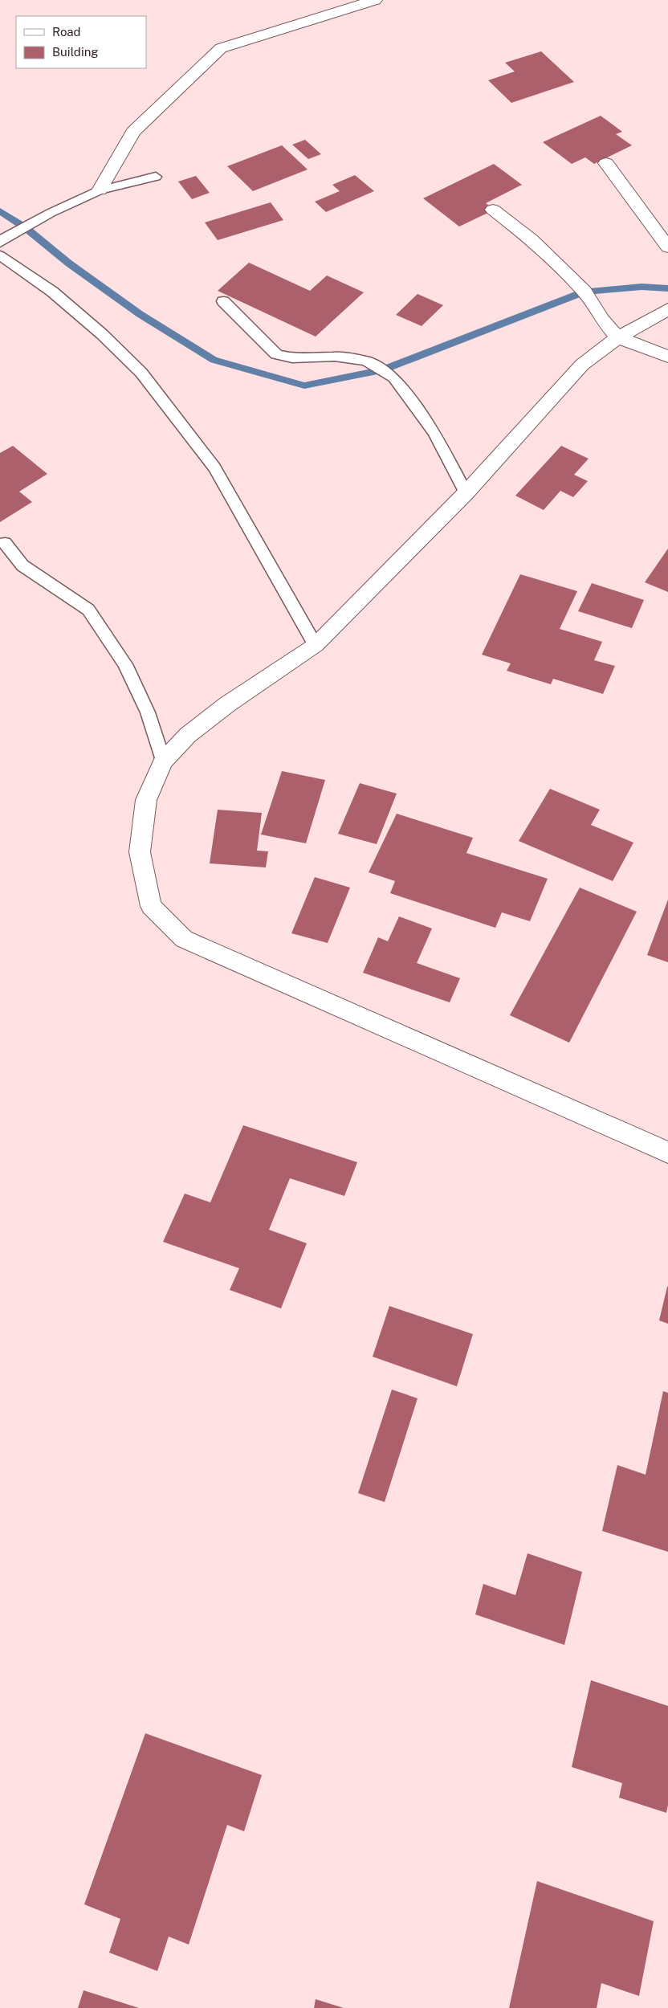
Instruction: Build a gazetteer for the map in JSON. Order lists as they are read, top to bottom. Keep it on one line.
{"legend":["Road","Building"]}
